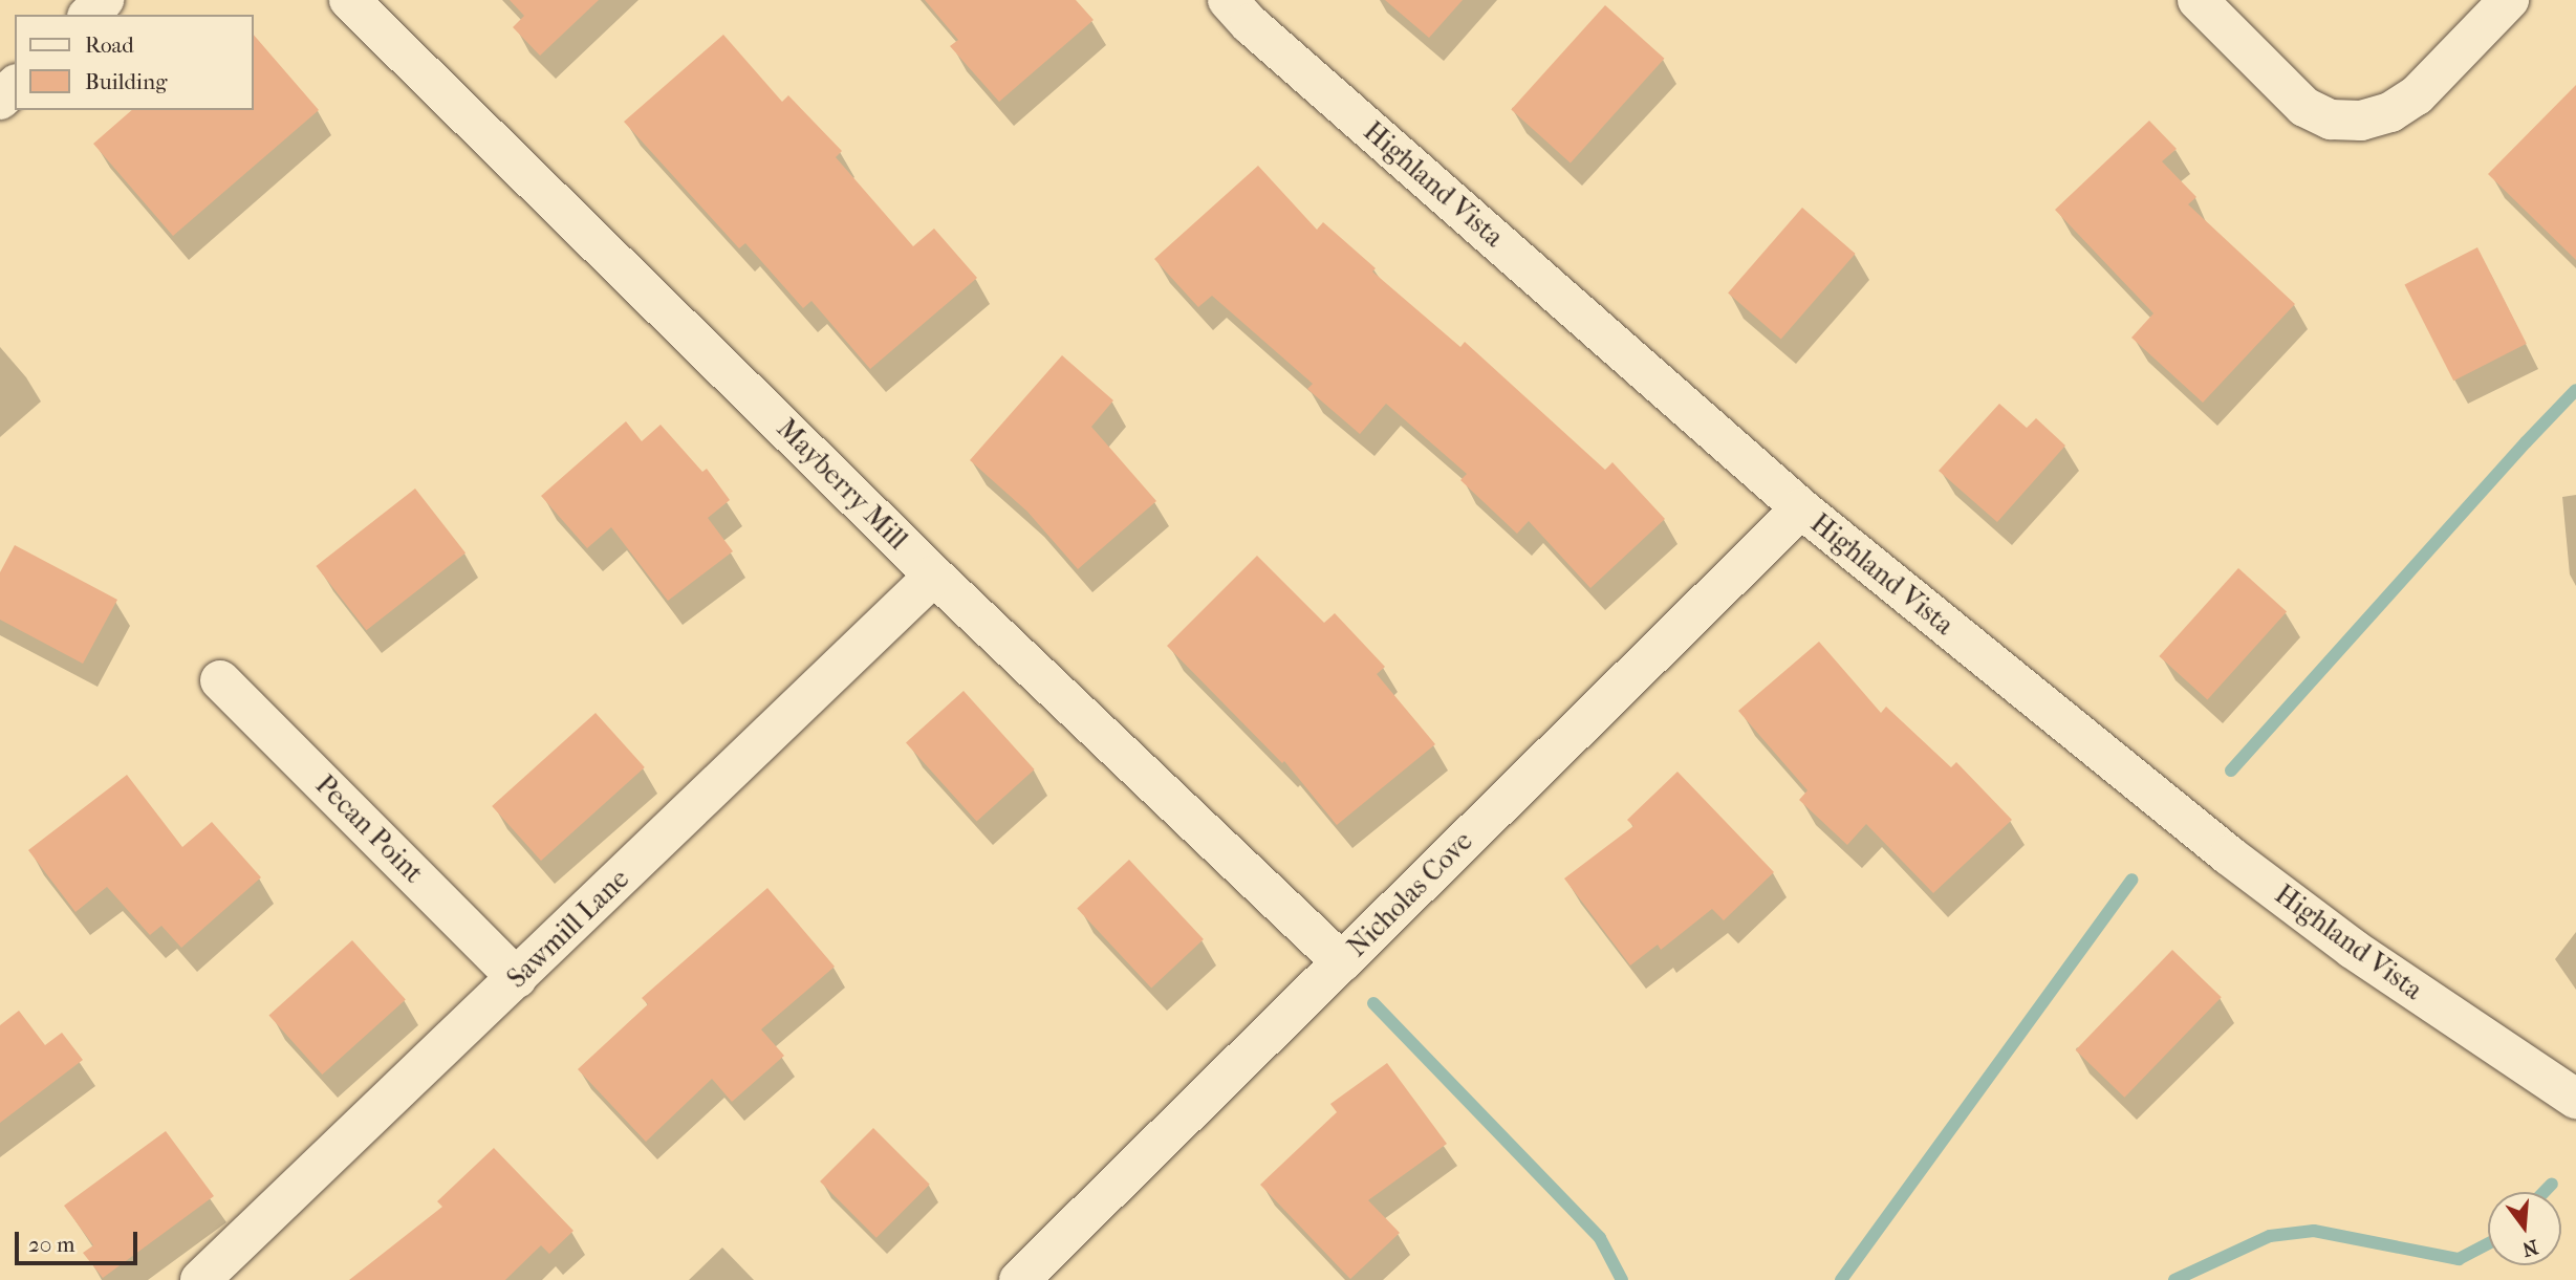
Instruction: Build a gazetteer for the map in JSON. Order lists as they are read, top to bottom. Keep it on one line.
{"streets":{"street":["Highland Vista","Mayberry Mill","Pecan Point","Nicholas Cove","Sawmill Lane"]},"crossings":[["Highland Vista","Nicholas Cove"],["Mayberry Mill","Nicholas Cove"],["Mayberry Mill","Sawmill Lane"],["Pecan Point","Sawmill Lane"]],"legend":["Road","Building"],"scale_bar":"20 m","north":"bottom"}
